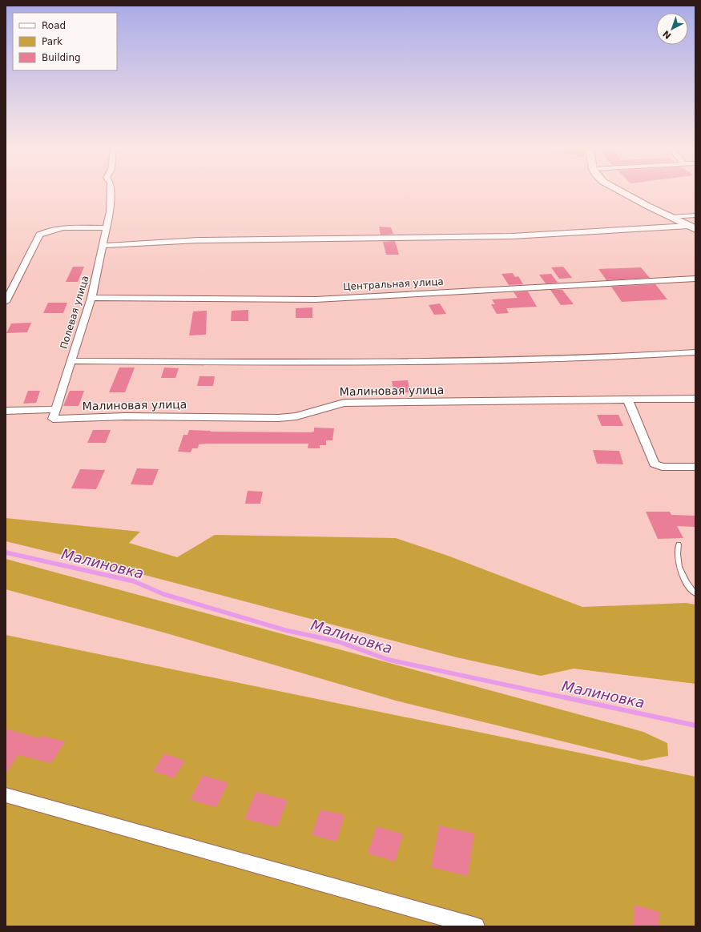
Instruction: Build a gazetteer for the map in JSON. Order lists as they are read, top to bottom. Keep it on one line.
{"streets":{"street":["Центральная улица","Полевая улица","Малиновая улица"]},"crossings":[["Центральная улица","Полевая улица"],["Полевая улица","Малиновая улица"]],"water":["Малиновка"],"legend":["Road","Park","Building"],"north":"bottom left"}
